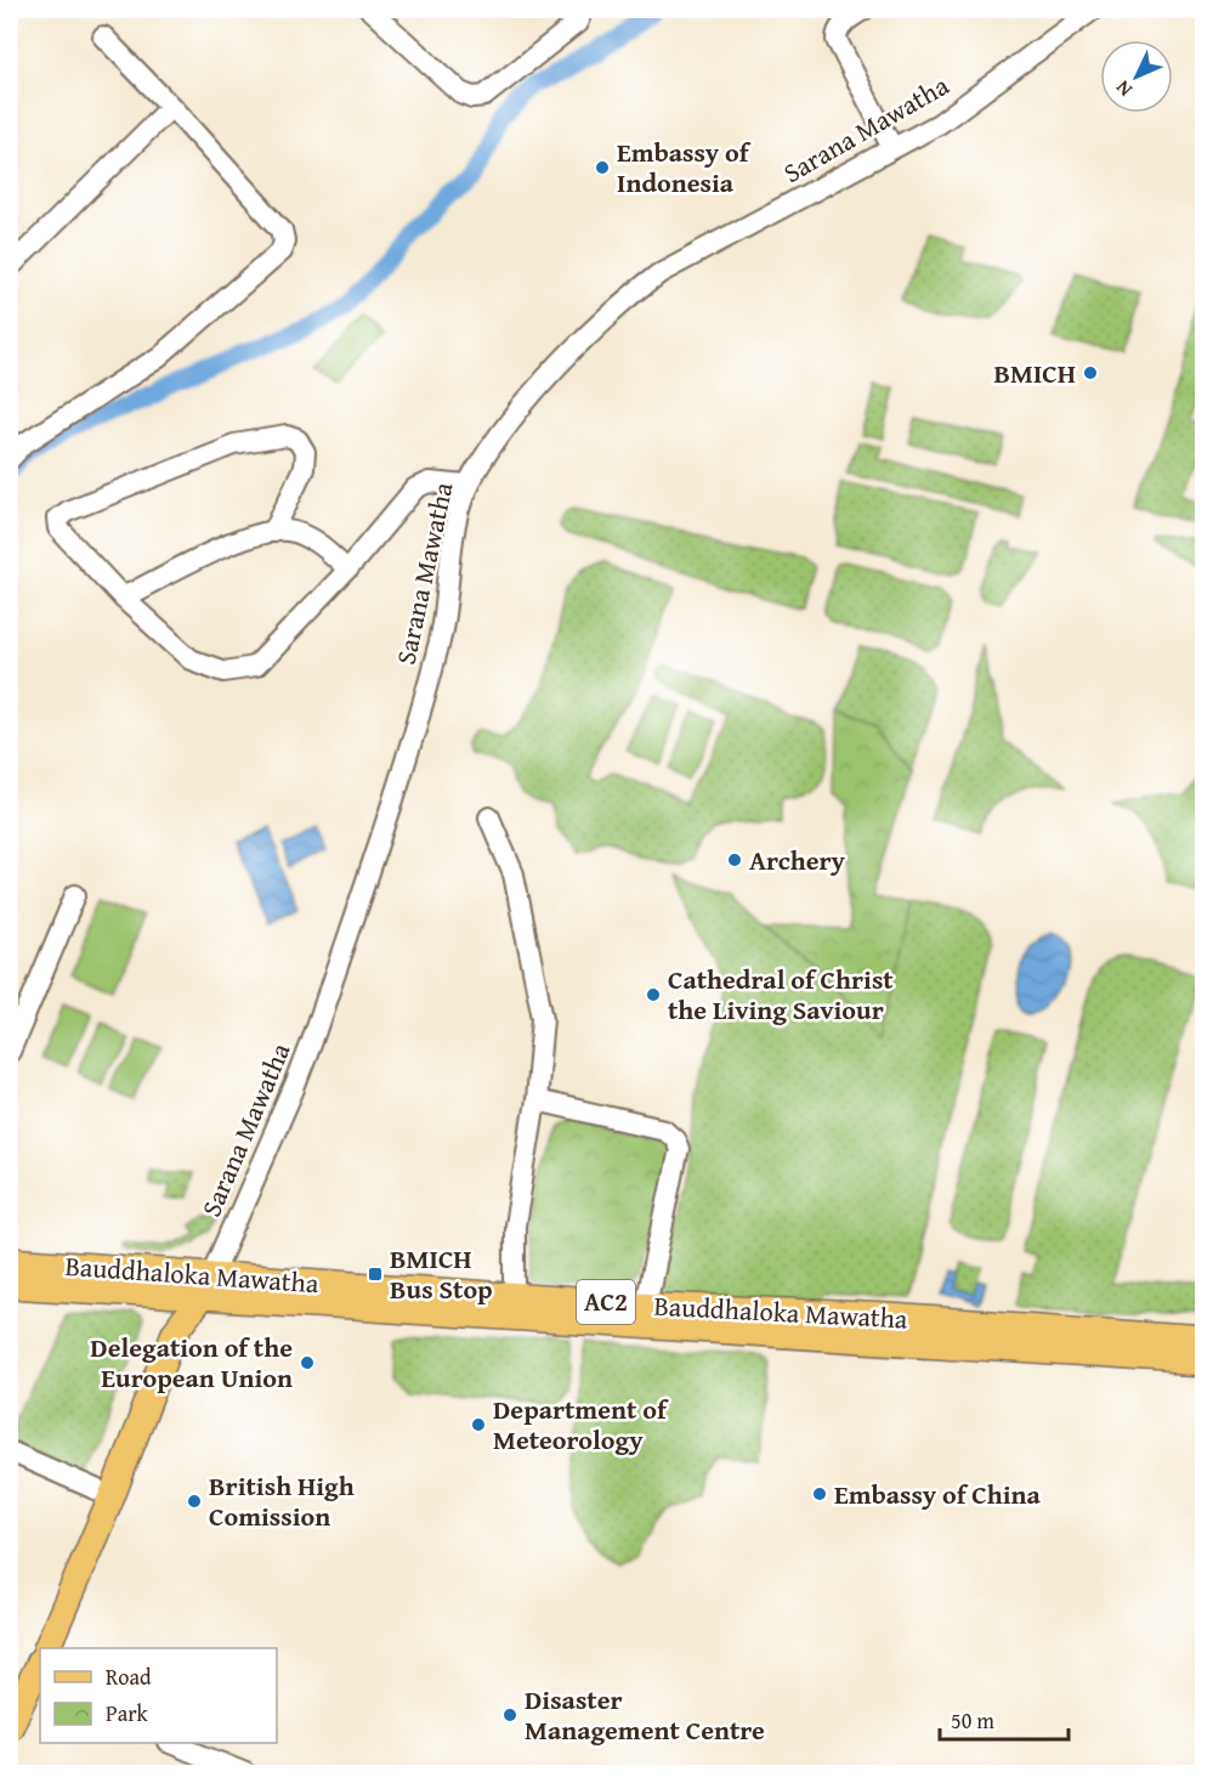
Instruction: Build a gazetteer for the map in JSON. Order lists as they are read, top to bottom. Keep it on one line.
{"streets":{"main road":["Bauddhaloka Mawatha","AC2"],"street":["Sarana Mawatha"]},"crossings":[["Sarana Mawatha","Bauddhaloka Mawatha"]],"places":{"other":["Embassy of Indonesia","BMICH","Archery","Cathedral of Christ the Living Saviour","Delegation of the European Union","Department of Meteorology","Embassy of China","British High Comission","Disaster Management Centre"],"transit":["BMICH Bus Stop"]},"legend":["Road","Park"],"scale_bar":"50 m","north":"bottom left"}
